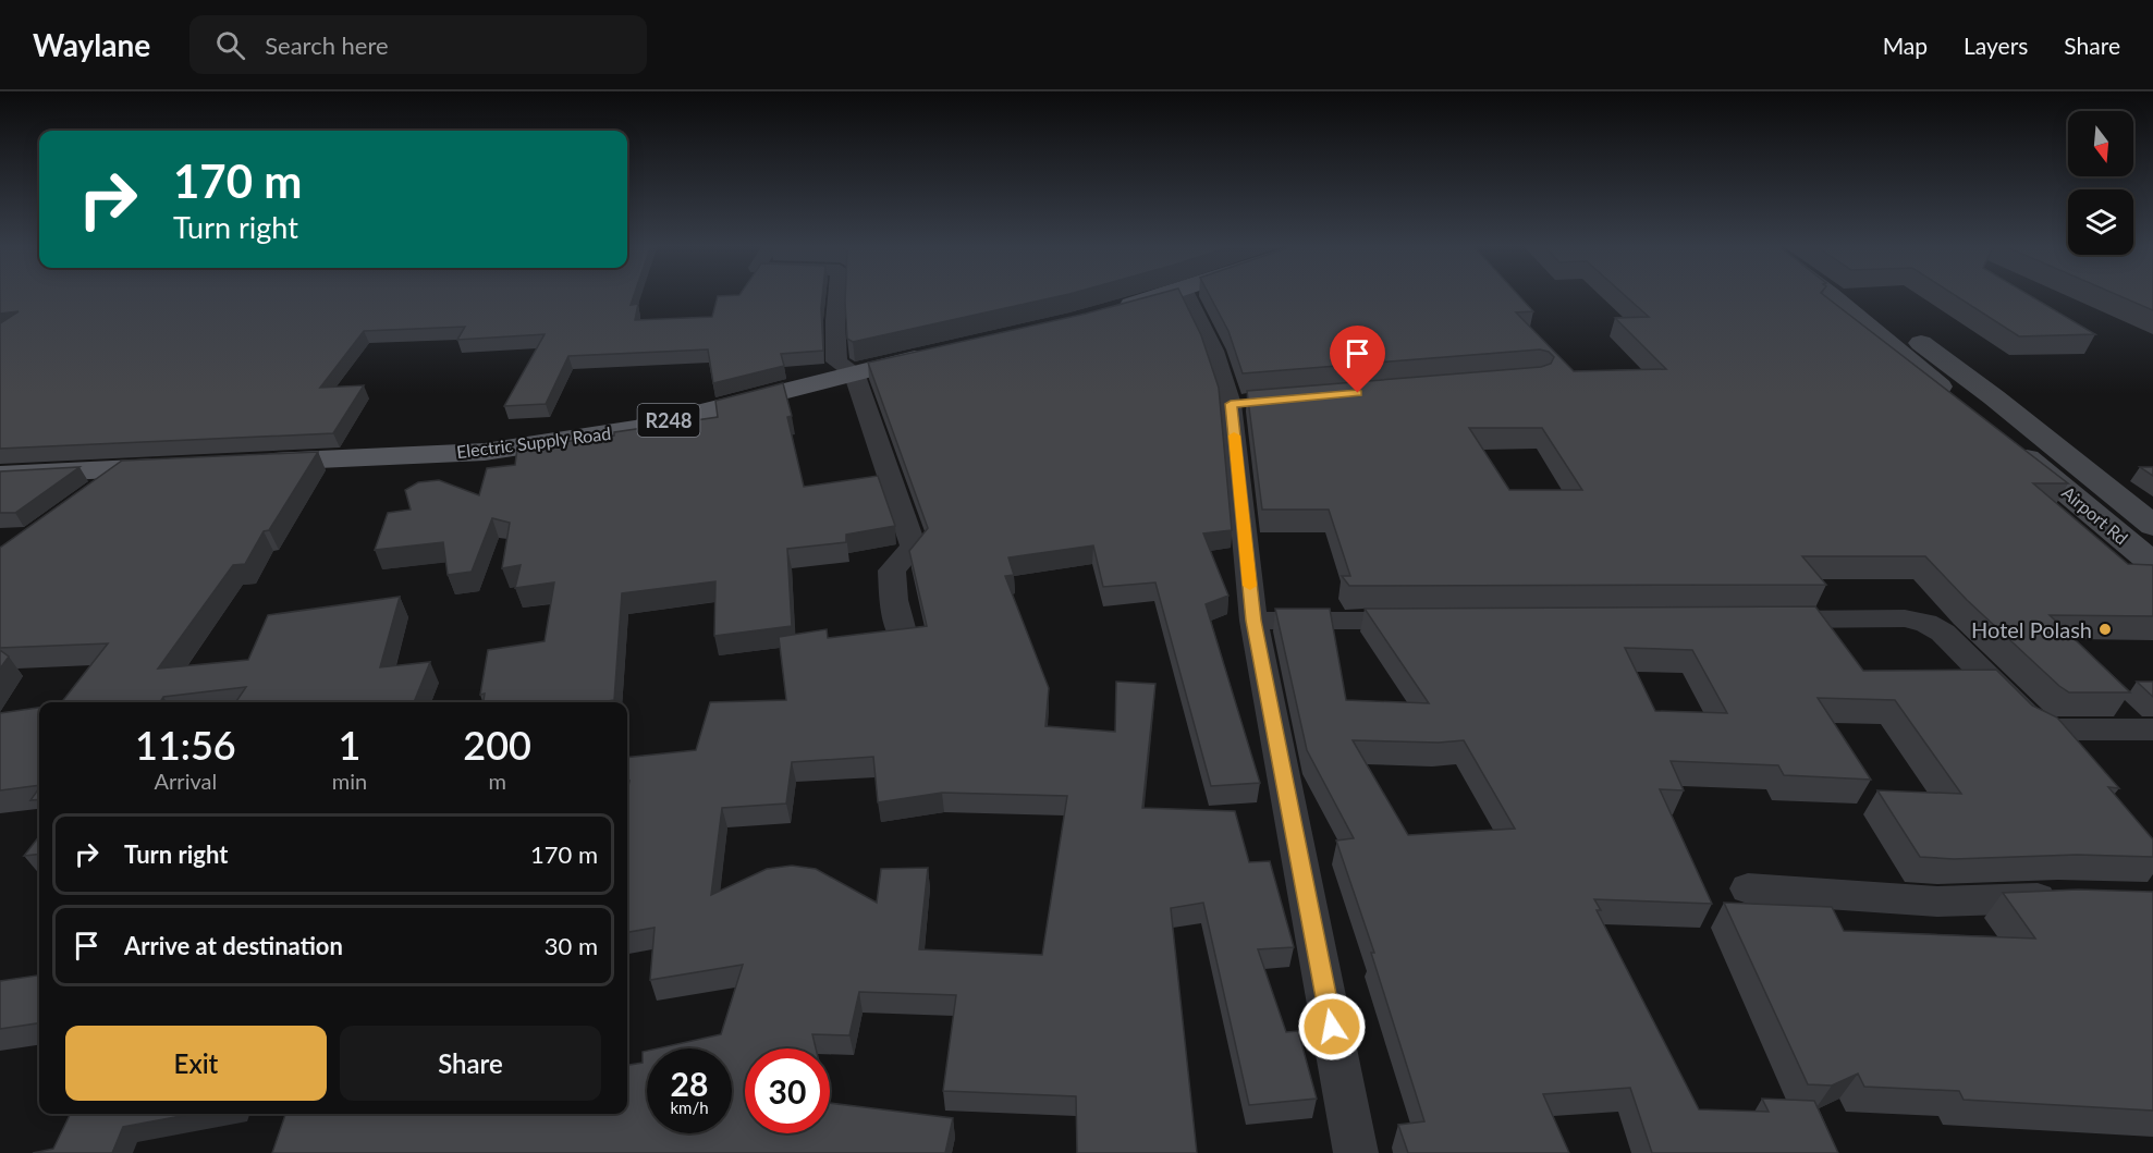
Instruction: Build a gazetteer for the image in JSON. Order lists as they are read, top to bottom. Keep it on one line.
{"streets":{"main road":["R248","Electric Supply Road","Airport Rd"]},"places":["Hotel Polash"],"north":"bottom","page":{"header":"Waylane","search":"Search here","nav":["Map","Layers","Share"],"turn":["170 m","Turn right"],"eta":["11:56","Arrival","1","min","200","m"],"list":[{"name":"Turn right","value":"170 m"},{"name":"Arrive at destination","value":"30 m"}],"buttons":["Exit","Share"],"speed":"28 km/h","limit":"30"}}
